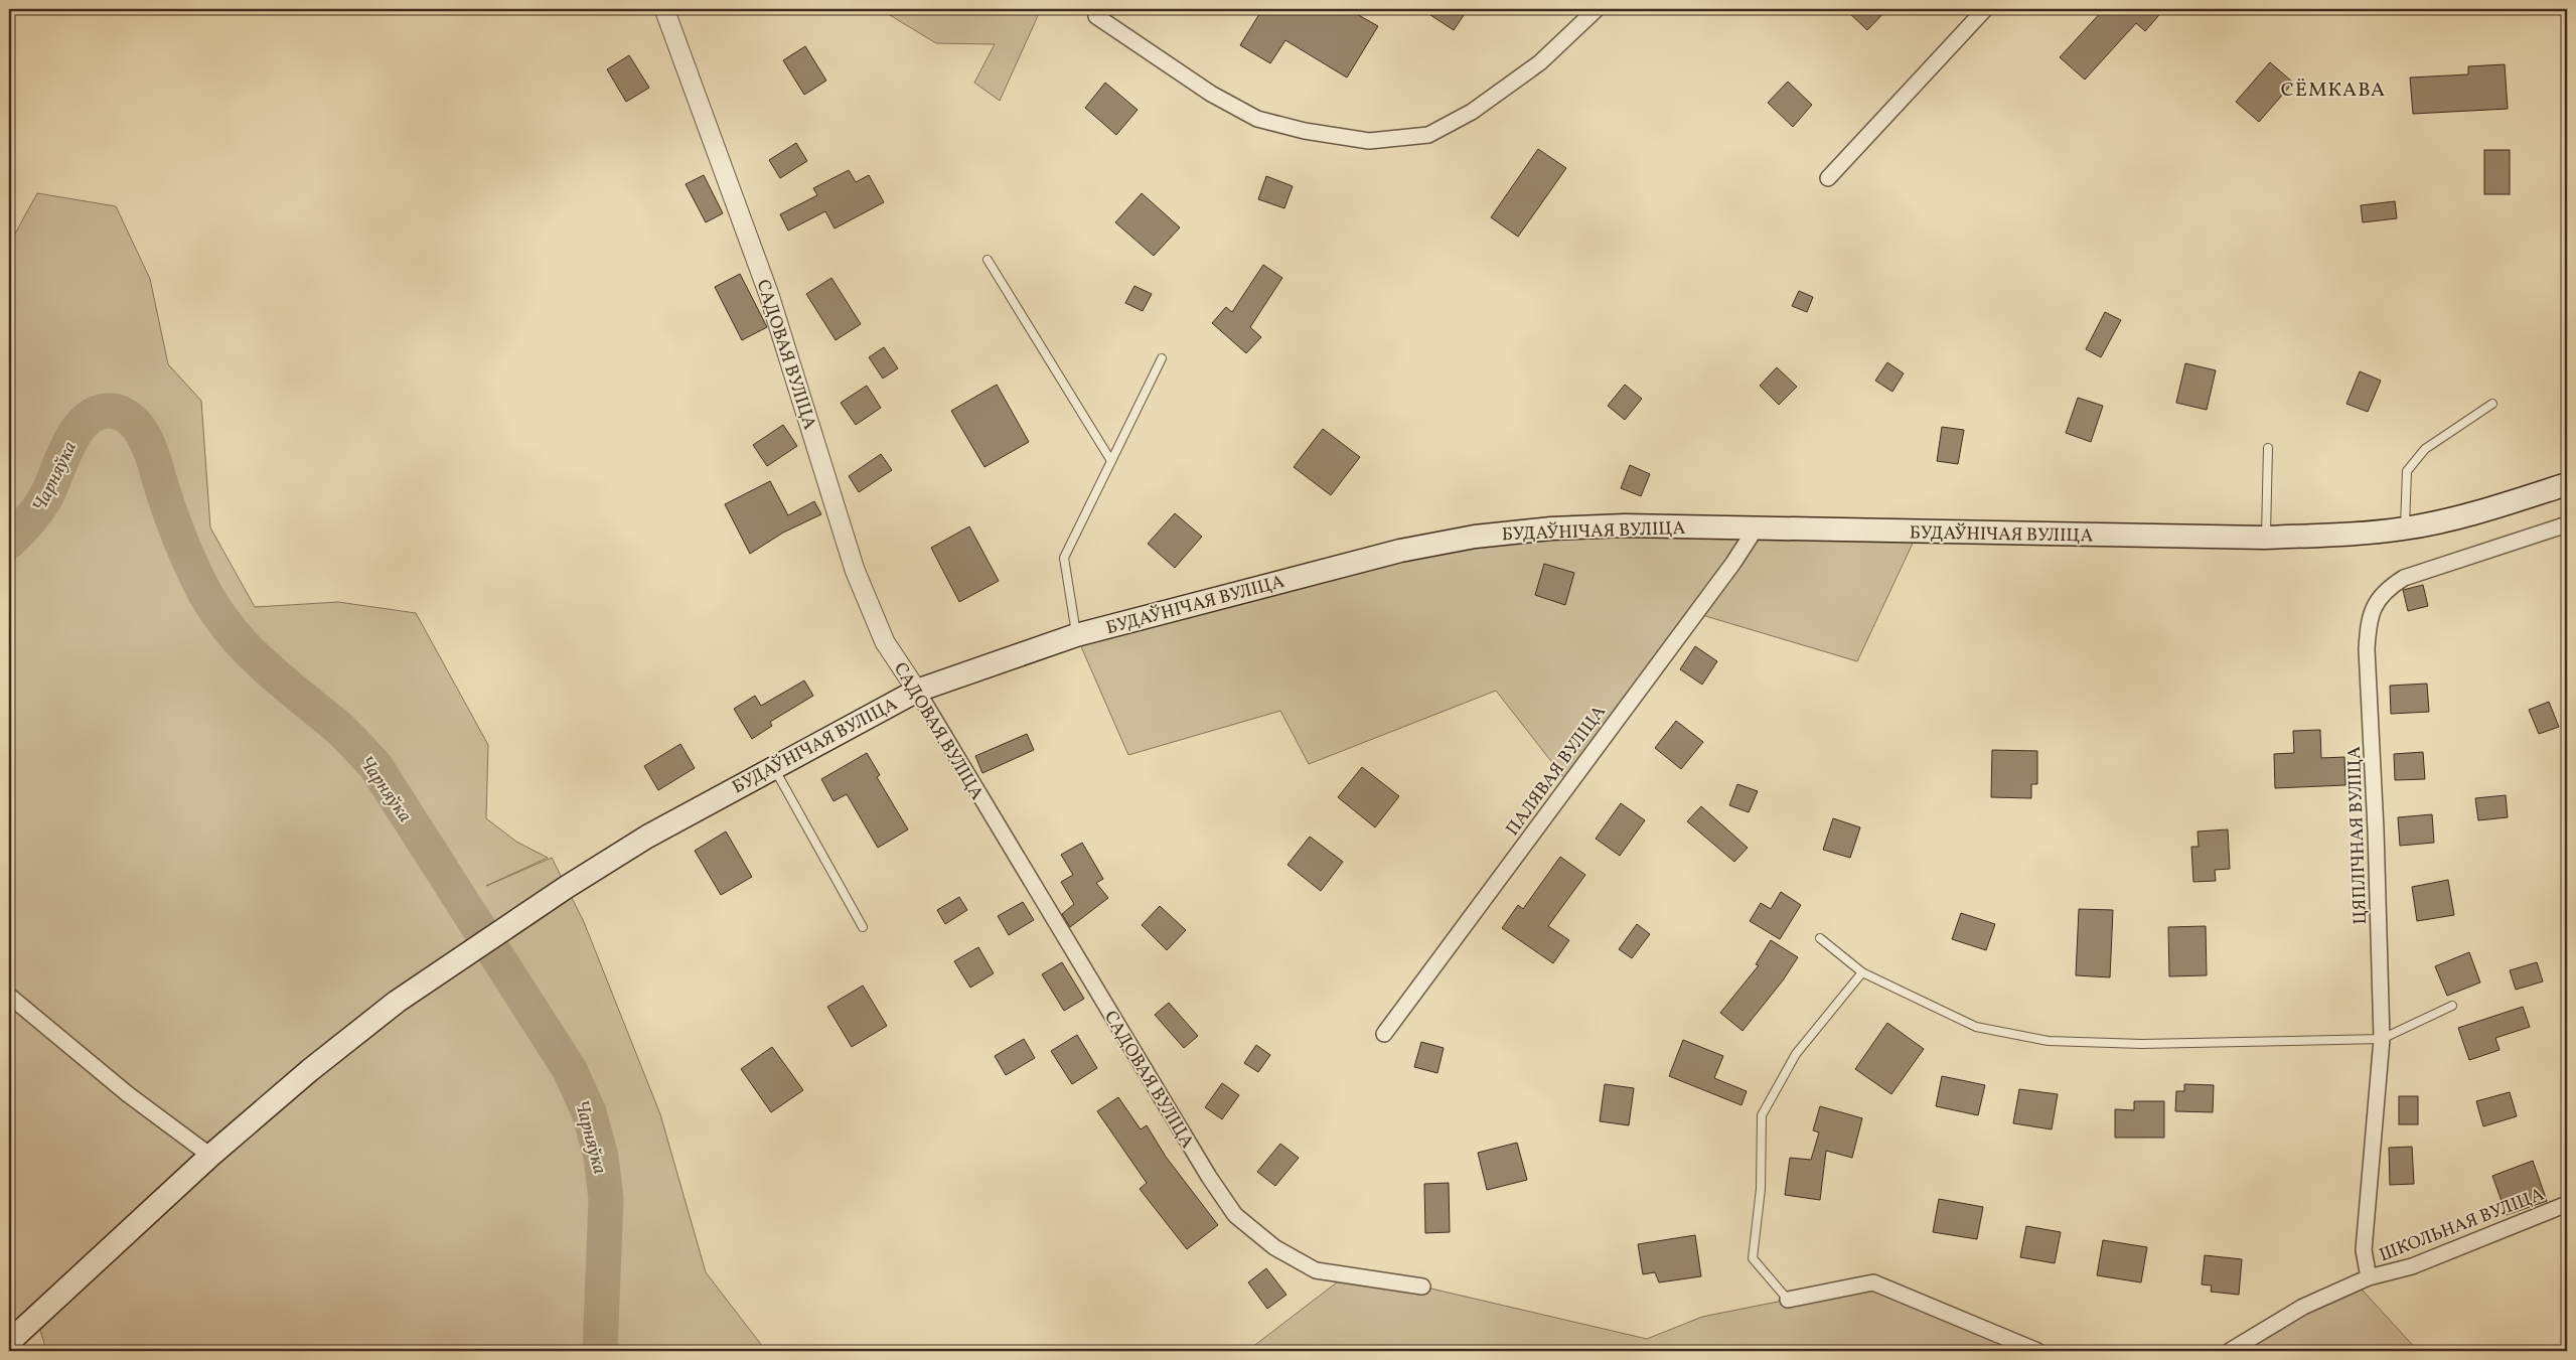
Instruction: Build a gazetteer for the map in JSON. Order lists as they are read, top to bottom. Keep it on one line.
{"streets":{"main road":["БУДАЎНІЧАЯ ВУЛІЦА"],"street":["САДОВАЯ ВУЛІЦА","ПАЛЯВАЯ ВУЛІЦА","ЦЯПЛІЧНАЯ ВУЛІЦА","ШКОЛЬНАЯ ВУЛІЦА"]},"crossings":[["САДОВАЯ ВУЛІЦА","БУДАЎНІЧАЯ ВУЛІЦА"],["БУДАЎНІЧАЯ ВУЛІЦА","ПАЛЯВАЯ ВУЛІЦА"],["ЦЯПЛІЧНАЯ ВУЛІЦА","ШКОЛЬНАЯ ВУЛІЦА"]],"districts":["СЁМКАВА"],"water":["Чарняўка"]}
